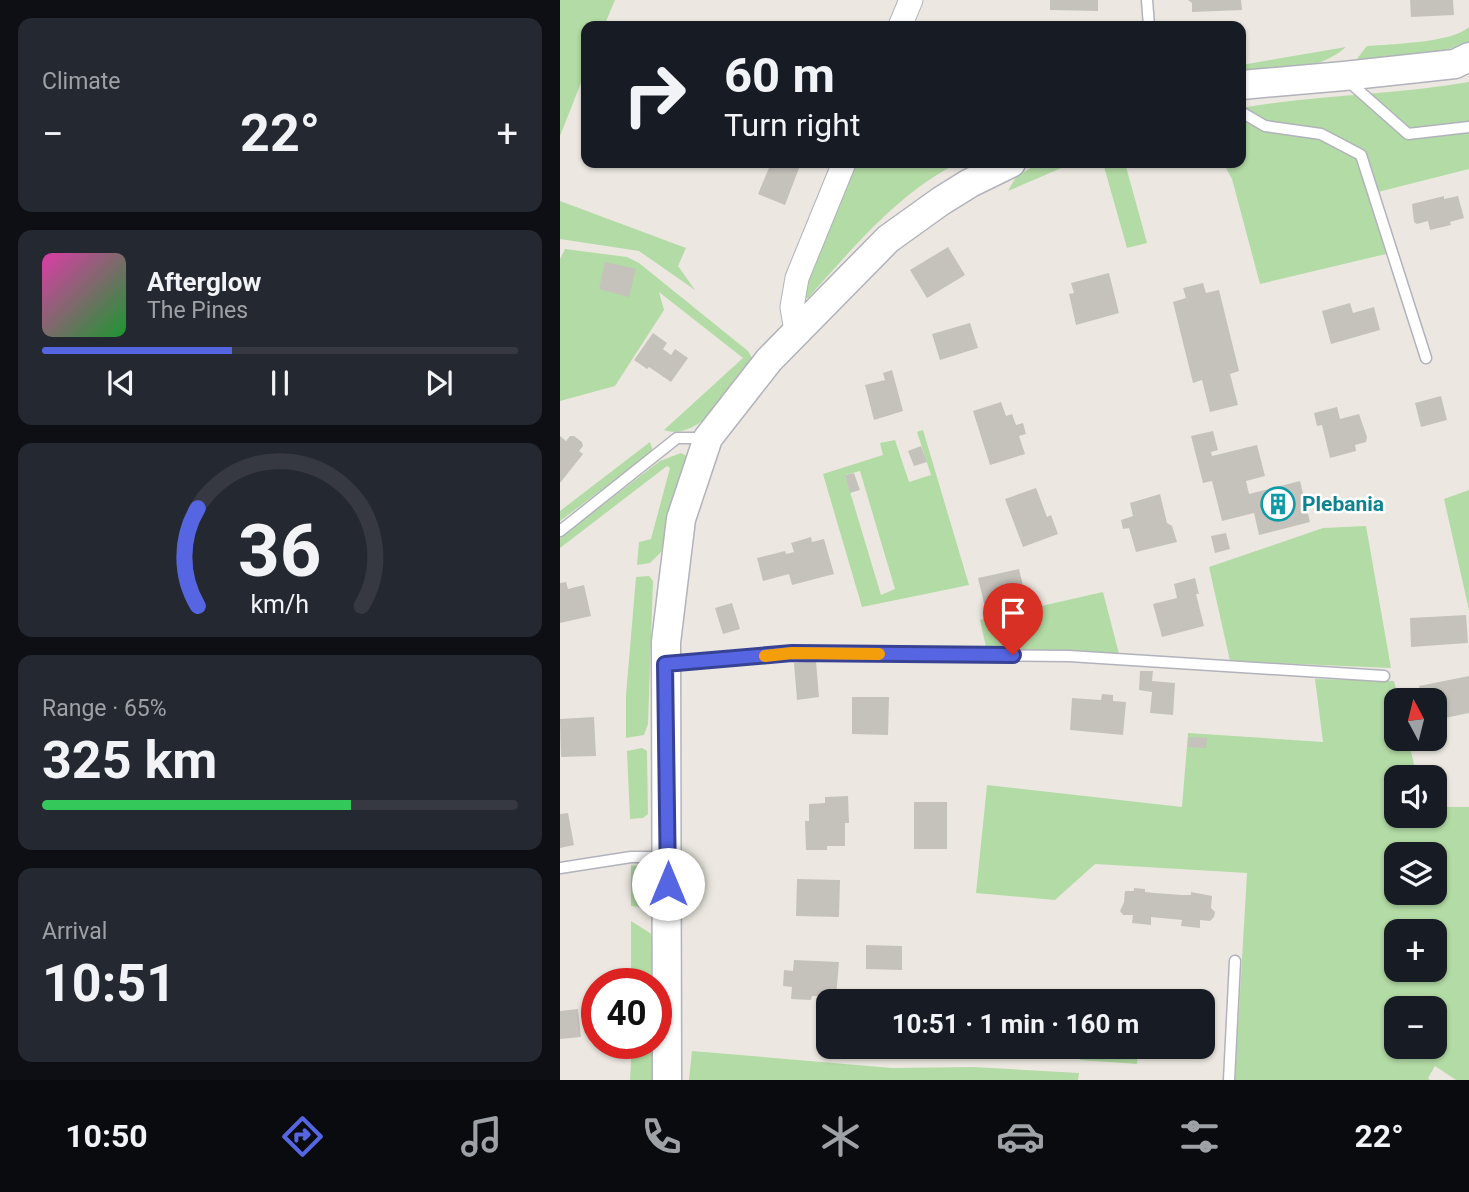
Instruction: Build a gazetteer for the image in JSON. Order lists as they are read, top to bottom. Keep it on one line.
{"places":{"building":["Plebania"]},"north":"top","page":{"tile":["Climate",["Range · 65%","325 km"],["Arrival","10:51"]],"turn":["60 m","Turn right"],"heat":["−","22°","+"],"song":["Afterglow","The Pines"],"map_buttons":["+","−"],"limit":"40","trip":"10:51 · 1 min · 160 m","tabs":["10:50","22°"],"gauge":["36","km/h"]}}
